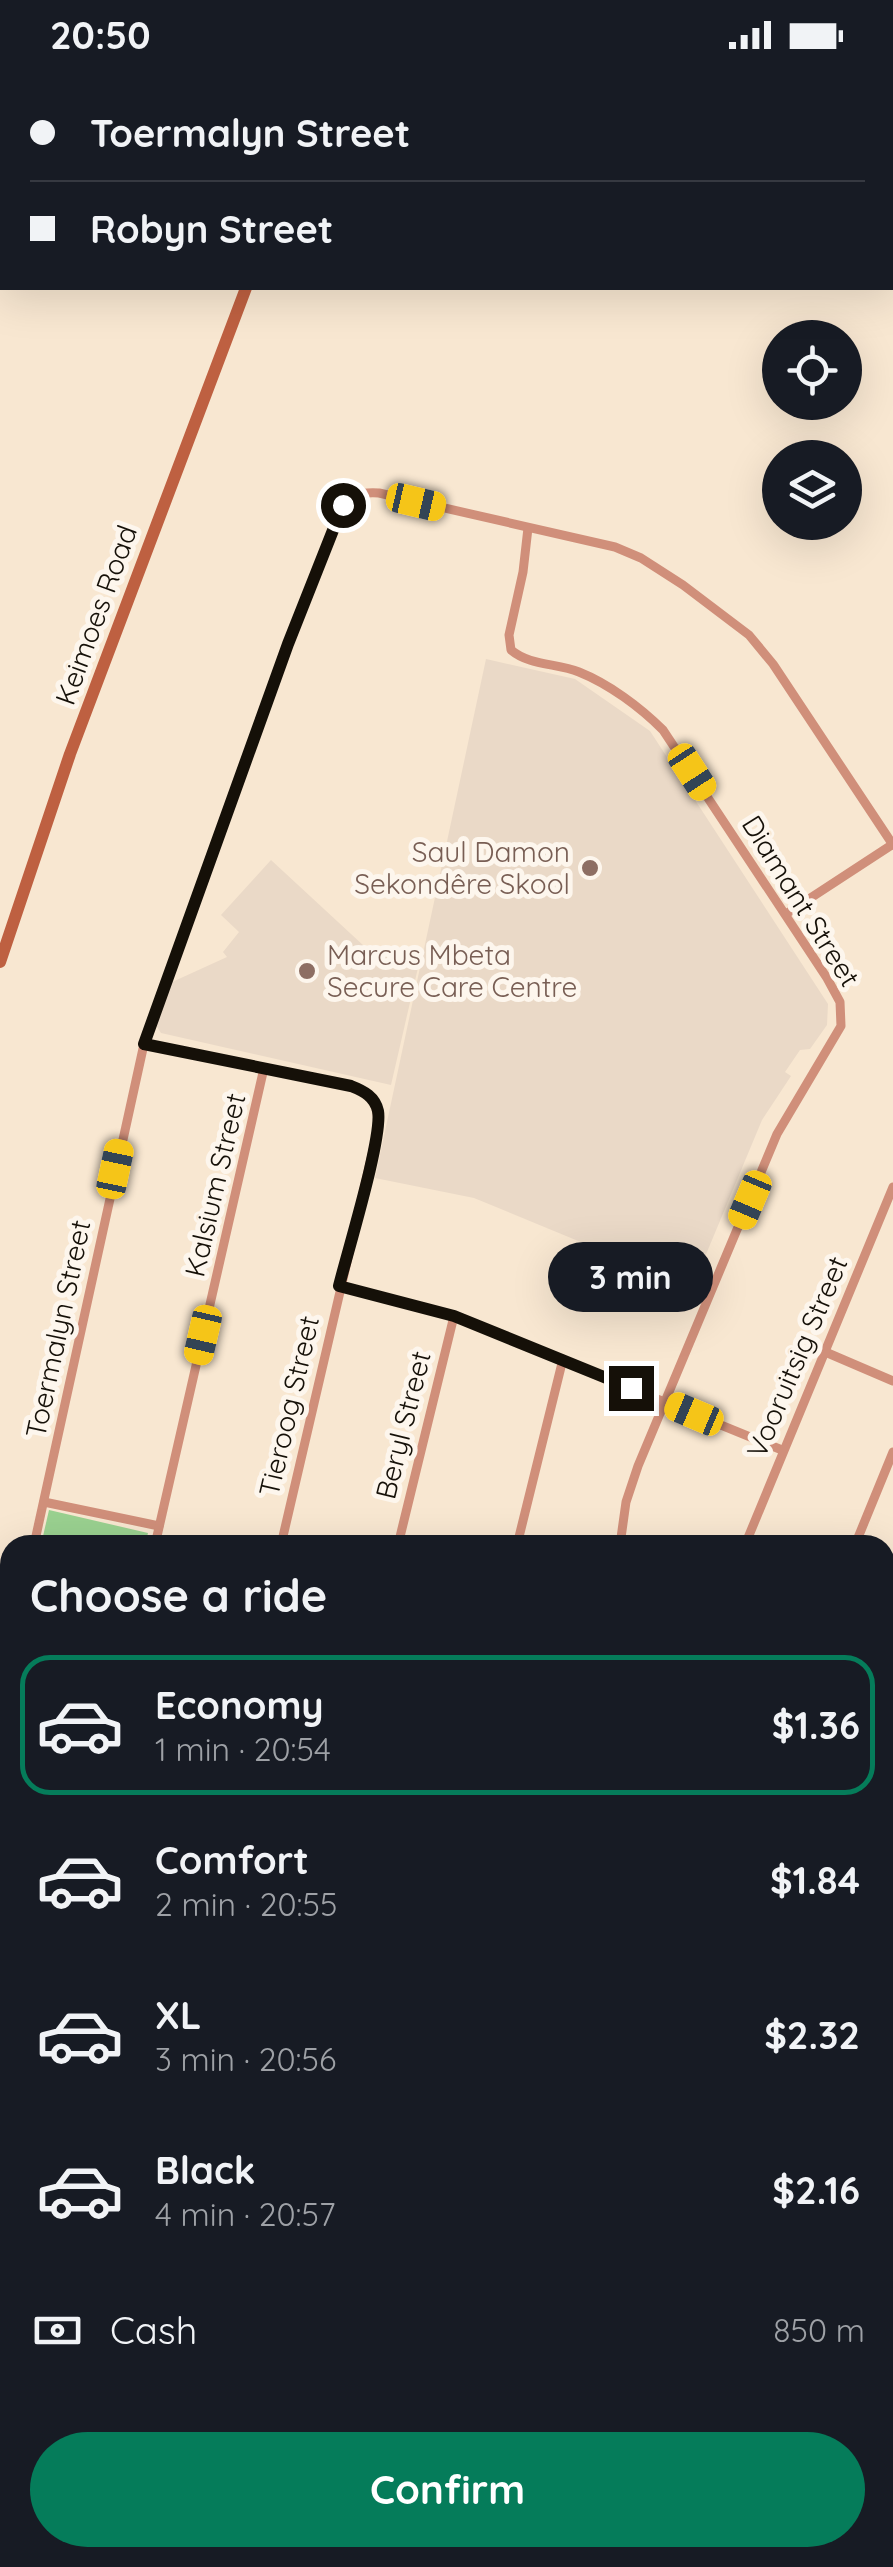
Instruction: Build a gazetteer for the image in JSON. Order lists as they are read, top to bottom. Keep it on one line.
{"streets":{"street":["Keimoes Road","Diamant Street","Kalsium Street","Toermalyn Street","Vooruitsig Street","Tieroog Street","Beryl Street"]},"crossings":[["Diamant Street","Toermalyn Street"],["Kalsium Street","Tieroog Street"],["Toermalyn Street","Tieroog Street"]],"places":["Saul Damon Sekondêre Skool","Marcus Mbeta Secure Care Centre"],"page":{"status":"20:50","banner":["Toermalyn Street","Robyn Street"],"bubble":"3 min","heading":"Choose a ride","list":[{"name":"Economy","note":"1 min · 20:54","value":"$1.36"},{"name":"Comfort","note":"2 min · 20:55","value":"$1.84"},{"name":"XL","note":"3 min · 20:56","value":"$2.32"},{"name":"Black","note":"4 min · 20:57","value":"$2.16"}],"pay":["Cash","850 m"],"buttons":"Confirm"}}
